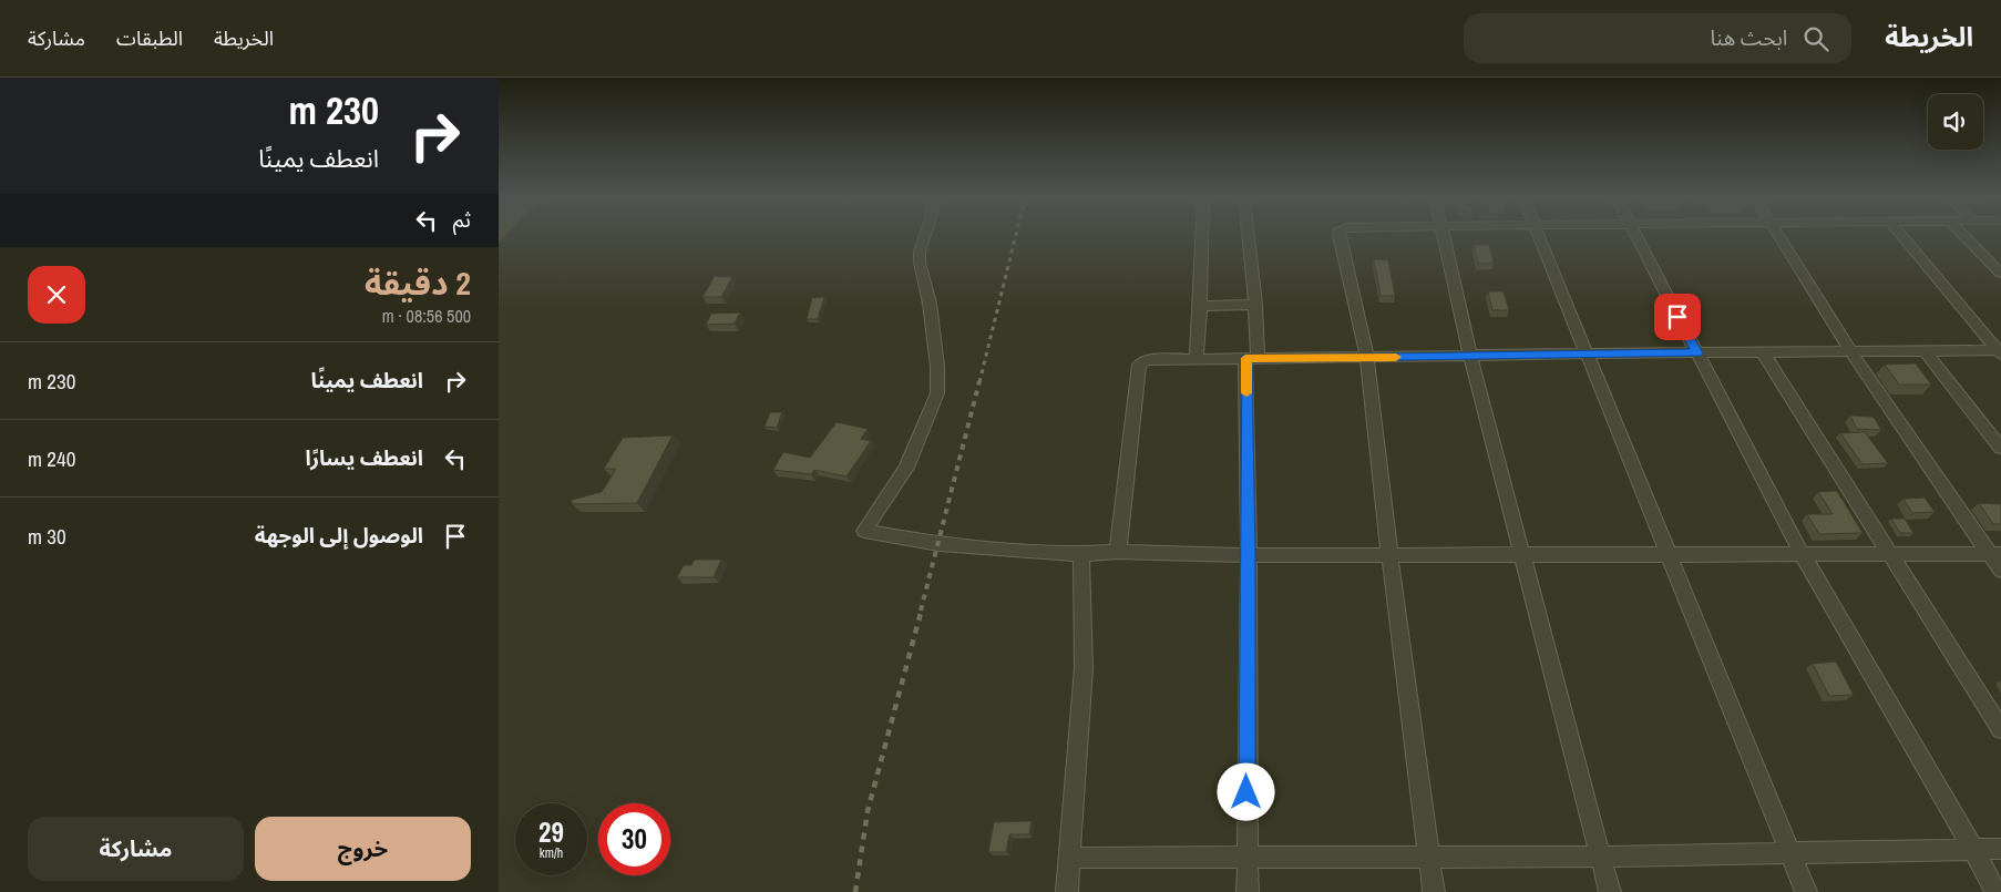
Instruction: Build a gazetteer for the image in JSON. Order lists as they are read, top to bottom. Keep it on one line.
{"page":{"header":"الخريطة","search":"ابحث هنا","nav":["الخريطة","الطبقات","مشاركة"],"turn":["230 m","انعطف يمينًا"],"then":"ثم","heading":["2 دقيقة","500 m · 08:56"],"list":[{"name":"انعطف يمينًا","value":"230 m"},{"name":"انعطف يسارًا","value":"240 m"},{"name":"الوصول إلى الوجهة","value":"30 m"}],"speed":"29 km/h","limit":"30","buttons":["خروج","مشاركة"]}}
